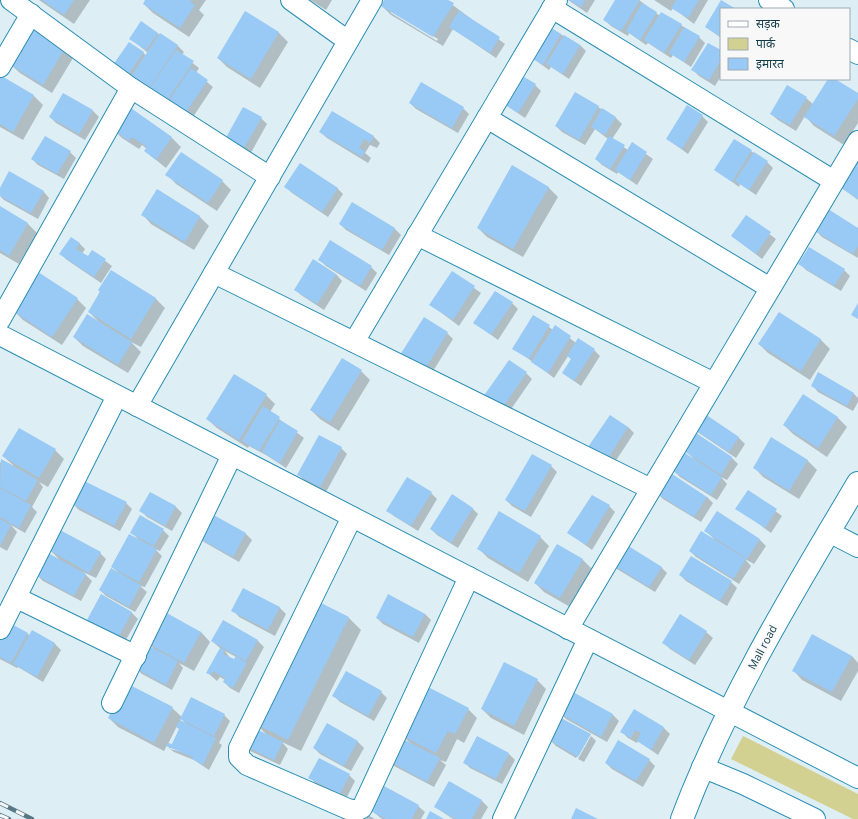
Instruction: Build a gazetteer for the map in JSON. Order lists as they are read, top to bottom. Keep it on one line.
{"streets":{"street":["Mall road"]},"legend":["सड़क","पार्क","इमारत"]}
